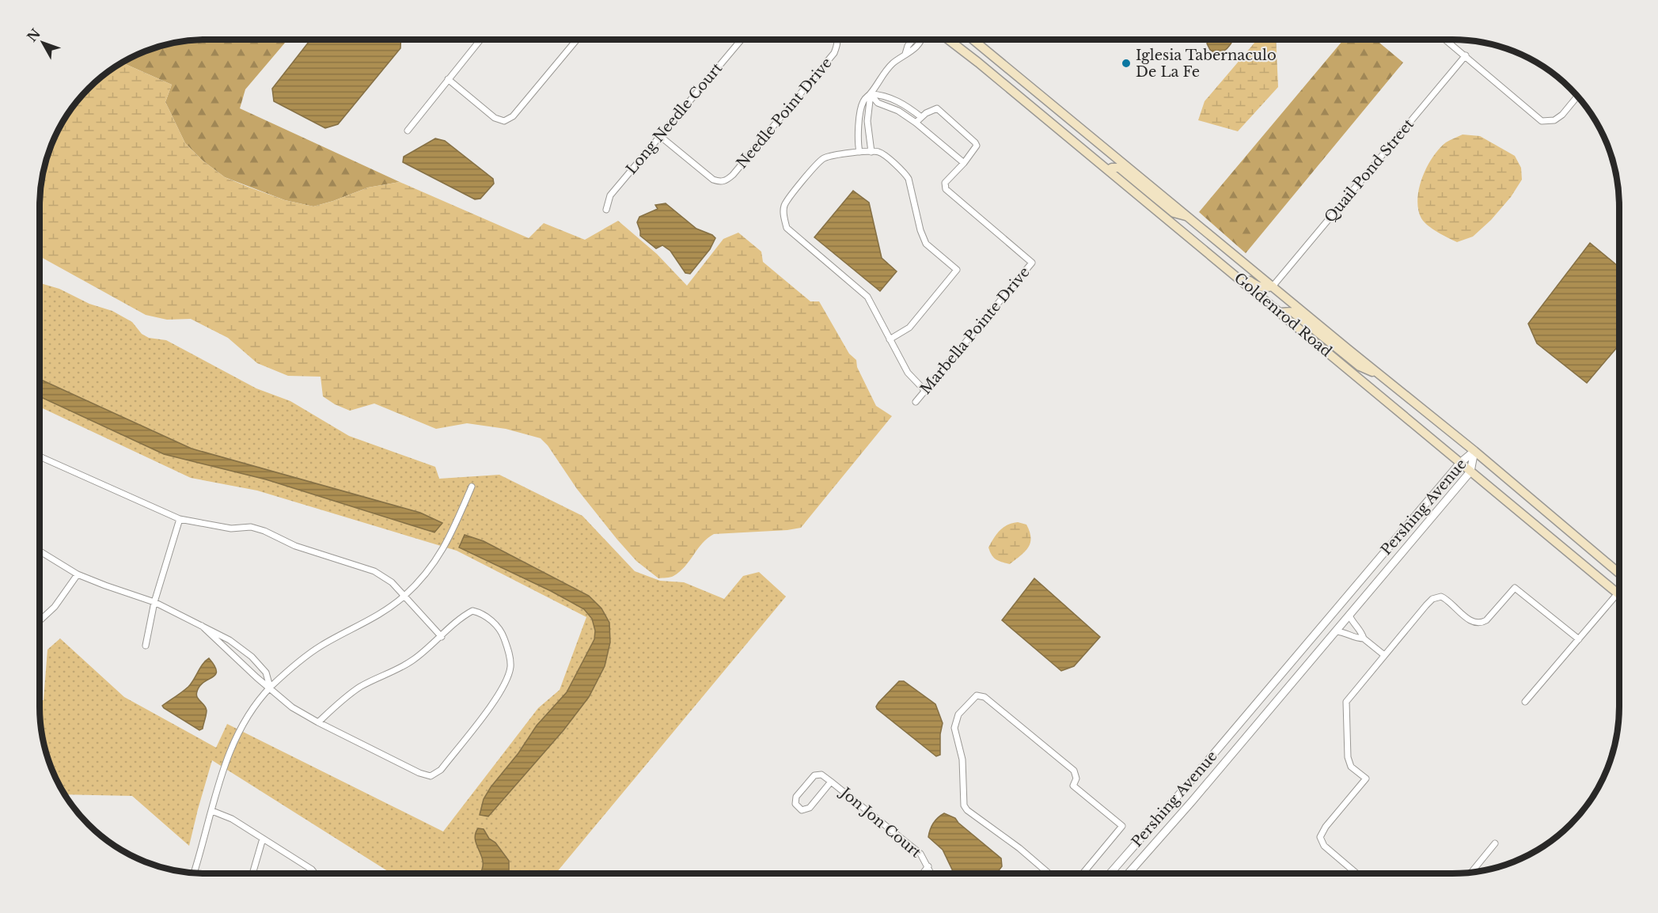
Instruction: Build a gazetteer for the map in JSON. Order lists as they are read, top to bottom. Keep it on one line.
{"streets":{"main road":["Goldenrod Road"],"street":["Needle Point Drive","Long Needle Court","Quail Pond Street","Marbella Pointe Drive","Pershing Avenue","Jon Jon Court"]},"crossings":[["Needle Point Drive","Long Needle Court"],["Quail Pond Street","Goldenrod Road"],["Goldenrod Road","Pershing Avenue"]],"places":["Iglesia Tabernaculo De La Fe"],"north":"top left"}
